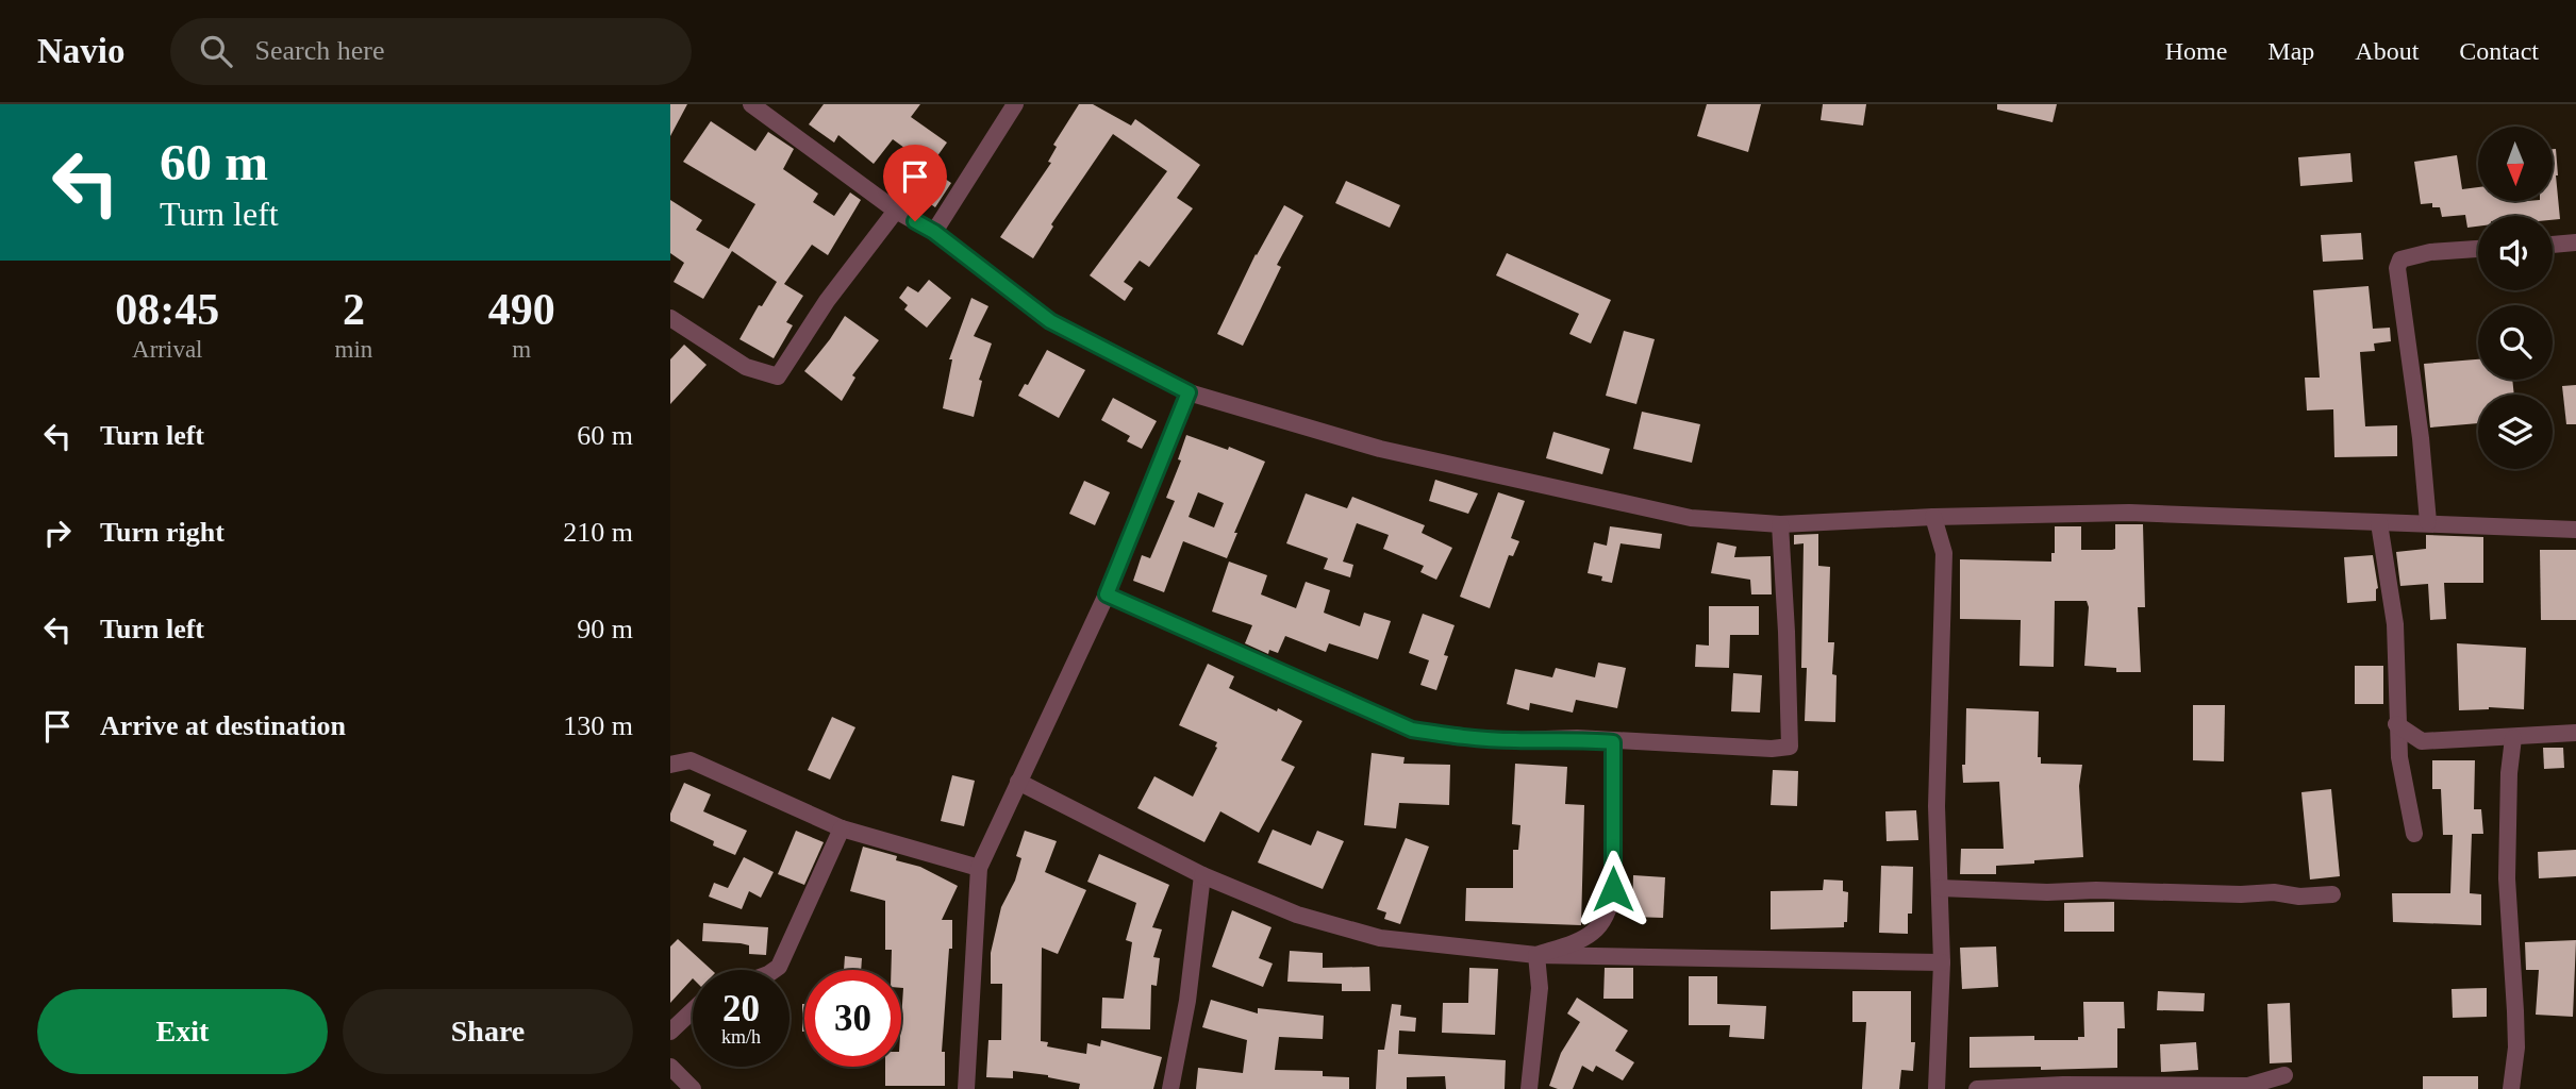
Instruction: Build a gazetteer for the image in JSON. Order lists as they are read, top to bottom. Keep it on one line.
{"north":"bottom","page":{"header":"Navio","search":"Search here","nav":["Home","Map","About","Contact"],"turn":["60 m","Turn left"],"eta":["08:45","Arrival","2","min","490","m"],"list":[{"name":"Turn left","value":"60 m"},{"name":"Turn right","value":"210 m"},{"name":"Turn left","value":"90 m"},{"name":"Arrive at destination","value":"130 m"}],"speed":"20 km/h","limit":"30","buttons":["Exit","Share"]}}
